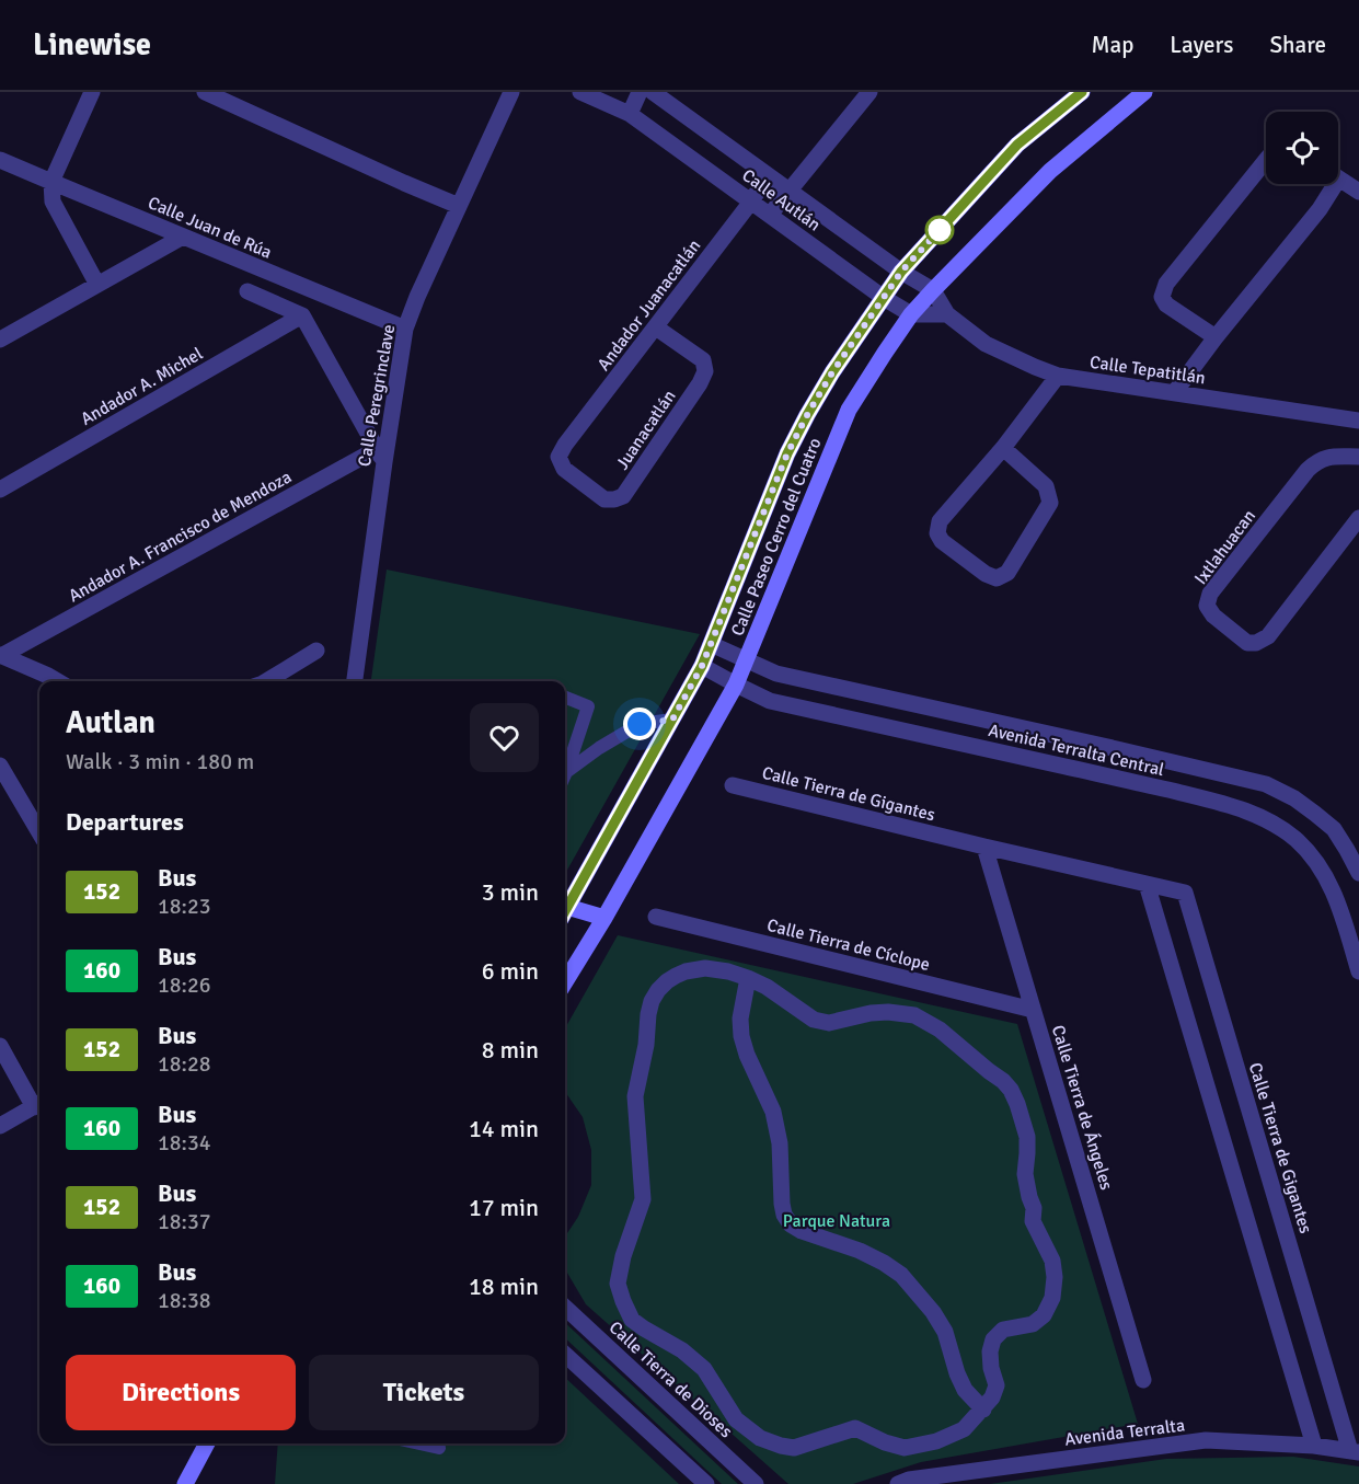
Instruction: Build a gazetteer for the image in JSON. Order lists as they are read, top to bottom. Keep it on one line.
{"streets":{"street":["Calle Autlán","Calle Juan de Rúa","Andador Juanacatlán","Calle Tepatitlán","Andador A. Michel","Calle Peregrinclave","Juanacatlán","Andador A. Francisco de Mendoza","Calle Paseo Cerro del Cuatro","Ixtlahuacan","Avenida Terralta Central","Calle Tierra de Gigantes","Calle Tierra de Cíclope","Calle Tierra de Ángeles","Calle Tierra de Dioses","Avenida Terralta"]},"crossings":[["Calle Autlán","Andador Juanacatlán"],["Calle Autlán","Calle Tepatitlán"],["Calle Autlán","Calle Paseo Cerro del Cuatro"],["Calle Juan de Rúa","Calle Peregrinclave"],["Andador Juanacatlán","Juanacatlán"],["Calle Tepatitlán","Calle Paseo Cerro del Cuatro"],["Calle Peregrinclave","Andador A. Francisco de Mendoza"],["Calle Paseo Cerro del Cuatro","Avenida Terralta Central"],["Calle Tierra de Gigantes","Calle Tierra de Ángeles"],["Calle Tierra de Gigantes","Avenida Terralta"],["Calle Tierra de Cíclope","Calle Tierra de Ángeles"]],"parks":["Parque Natura"],"lines":["bus line 152"],"page":{"header":"Linewise","nav":["Map","Layers","Share"],"heading":[["Autlan","Walk · 3 min · 180 m"],"Departures"],"list":[{"mark":"152","name":"Bus","note":"18:23","value":"3 min"},{"mark":"160","name":"Bus","note":"18:26","value":"6 min"},{"mark":"152","name":"Bus","note":"18:28","value":"8 min"},{"mark":"160","name":"Bus","note":"18:34","value":"14 min"},{"mark":"152","name":"Bus","note":"18:37","value":"17 min"},{"mark":"160","name":"Bus","note":"18:38","value":"18 min"}],"buttons":["Directions","Tickets"]}}
